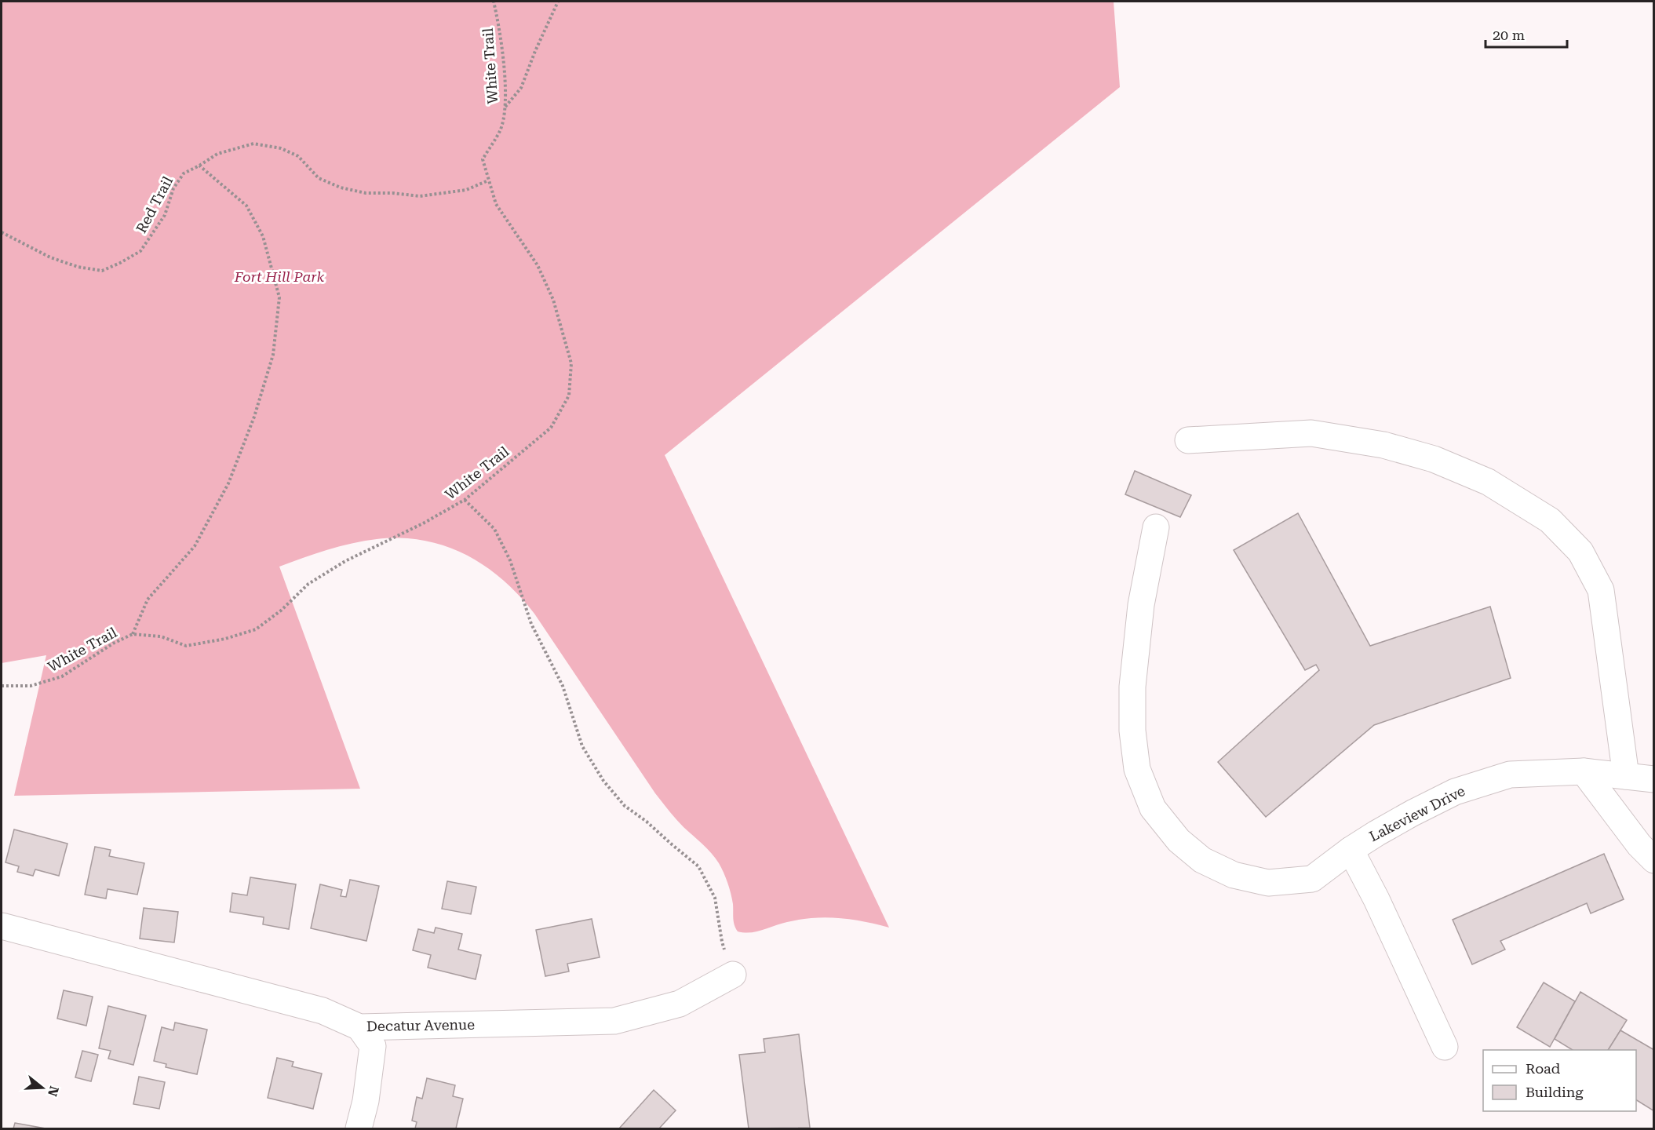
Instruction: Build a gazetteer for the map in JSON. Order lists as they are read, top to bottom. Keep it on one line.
{"streets":{"street":["Lakeview Drive","Decatur Avenue"],"path":["White Trail","Red Trail"]},"crossings":[["White Trail","Red Trail"]],"parks":["Fort Hill Park"],"legend":["Road","Building"],"scale_bar":"20 m","north":"right"}
